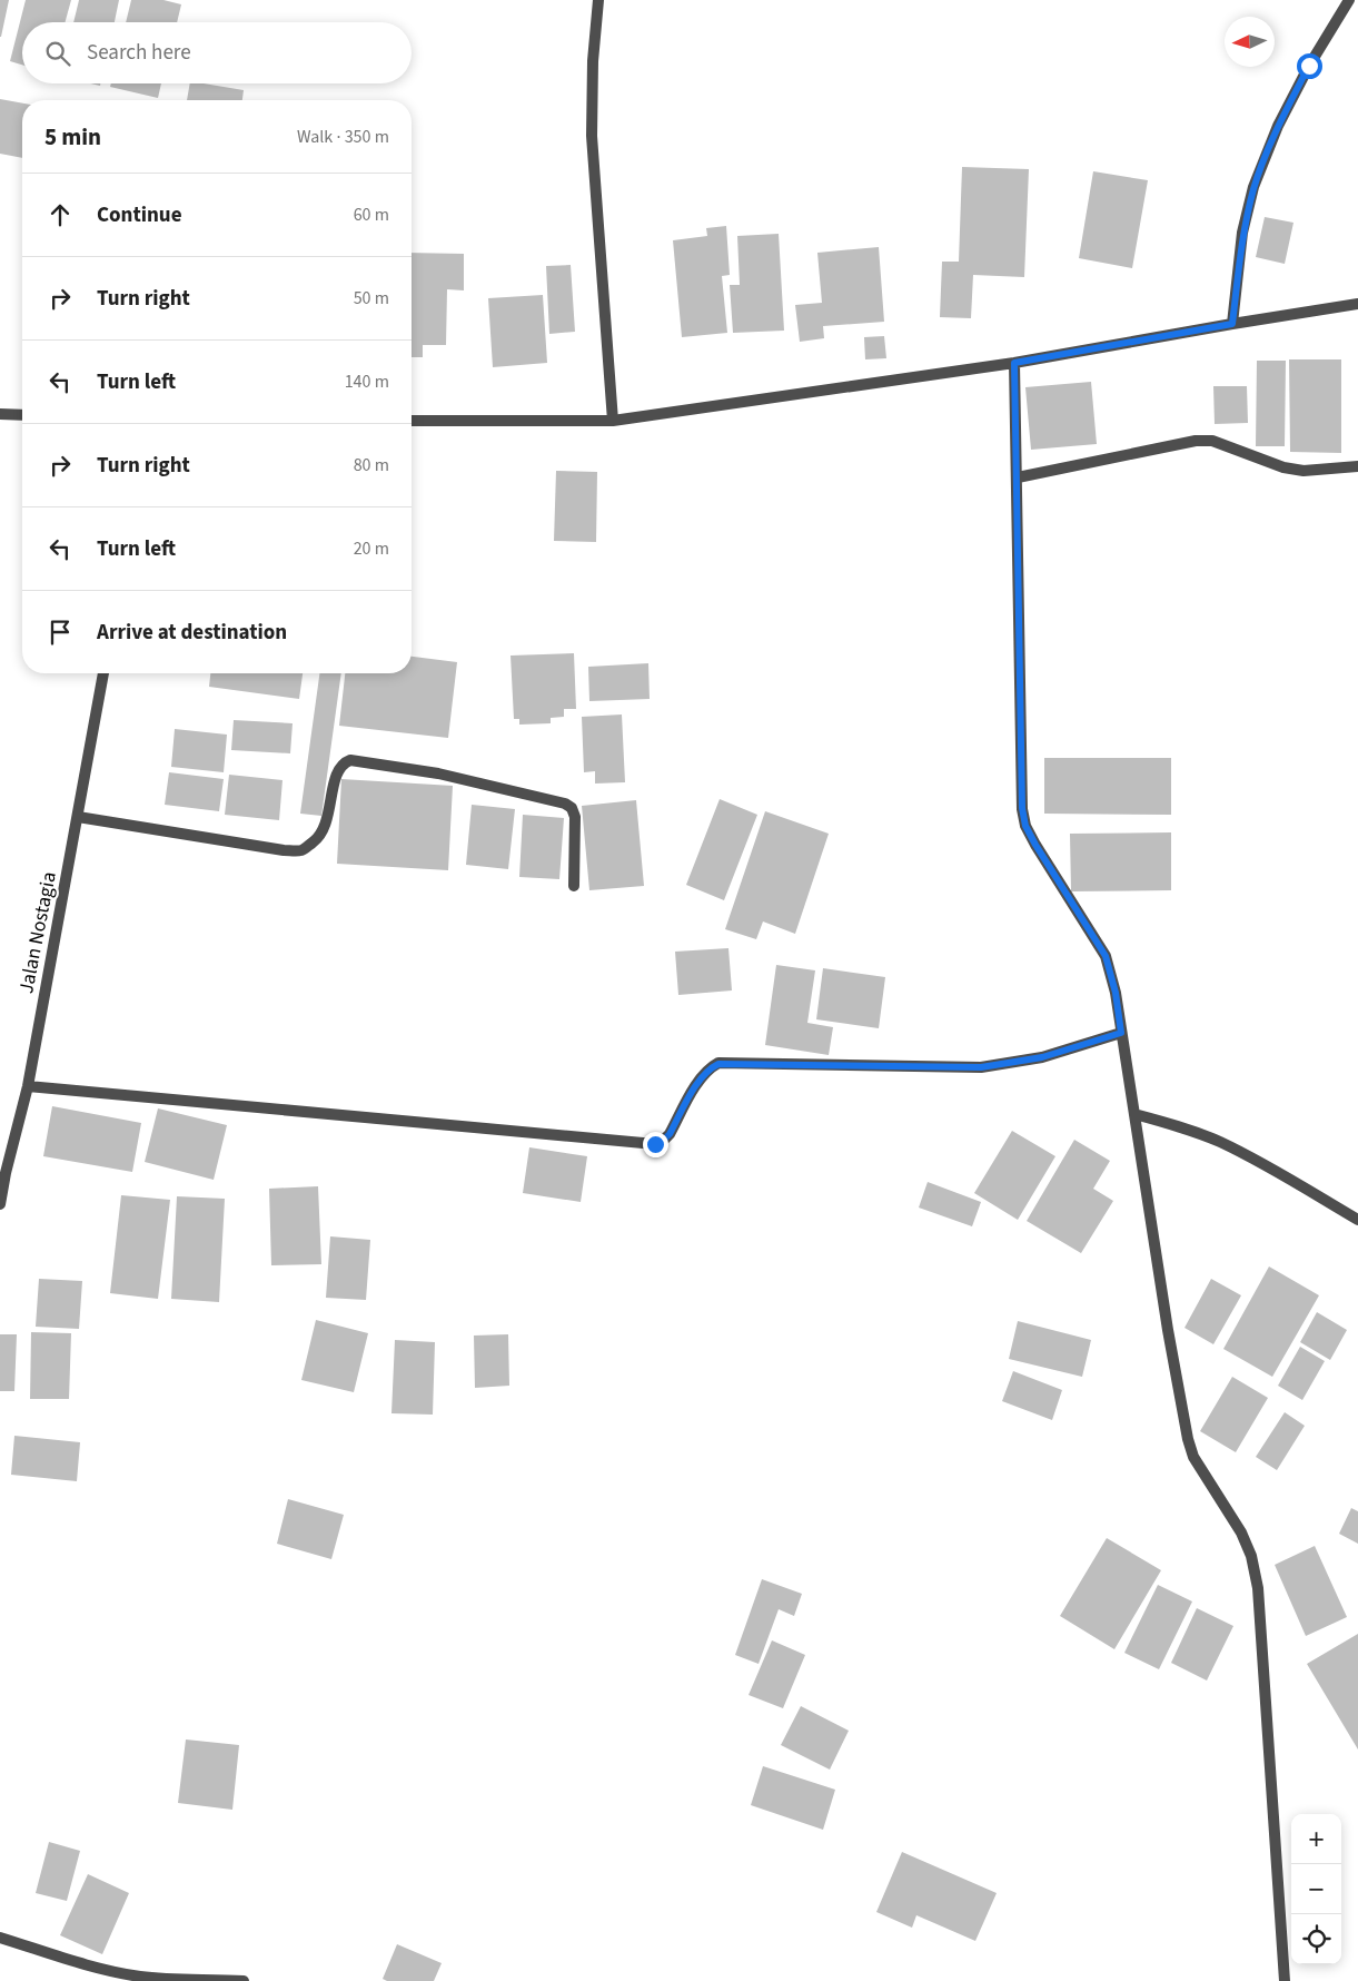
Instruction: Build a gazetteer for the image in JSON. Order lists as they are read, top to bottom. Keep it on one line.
{"streets":{"street":["Jalan Nostagia"]},"north":"left","page":{"search":"Search here","heading":["5 min","Walk · 350 m"],"list":[["Continue","60 m"],["Turn right","50 m"],["Turn left","140 m"],["Turn right","80 m"],["Turn left","20 m"],"Arrive at destination"],"map_buttons":["+","−"]}}
